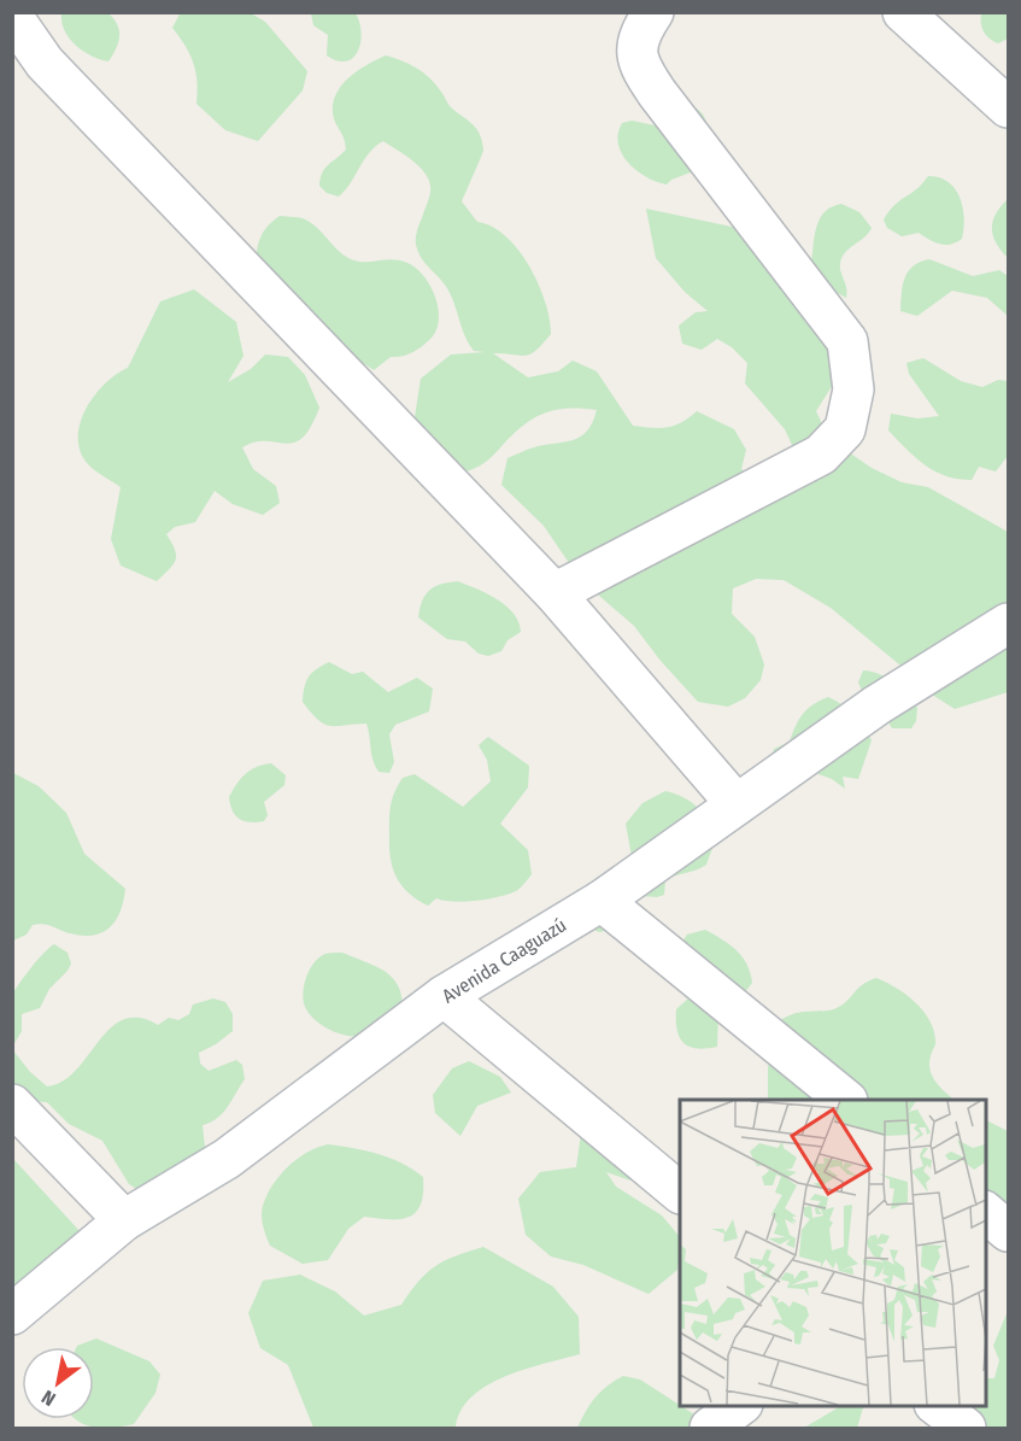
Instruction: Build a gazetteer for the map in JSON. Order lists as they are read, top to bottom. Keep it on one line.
{"streets":{"street":["Avenida Caaguazú"]},"north":"bottom left"}
